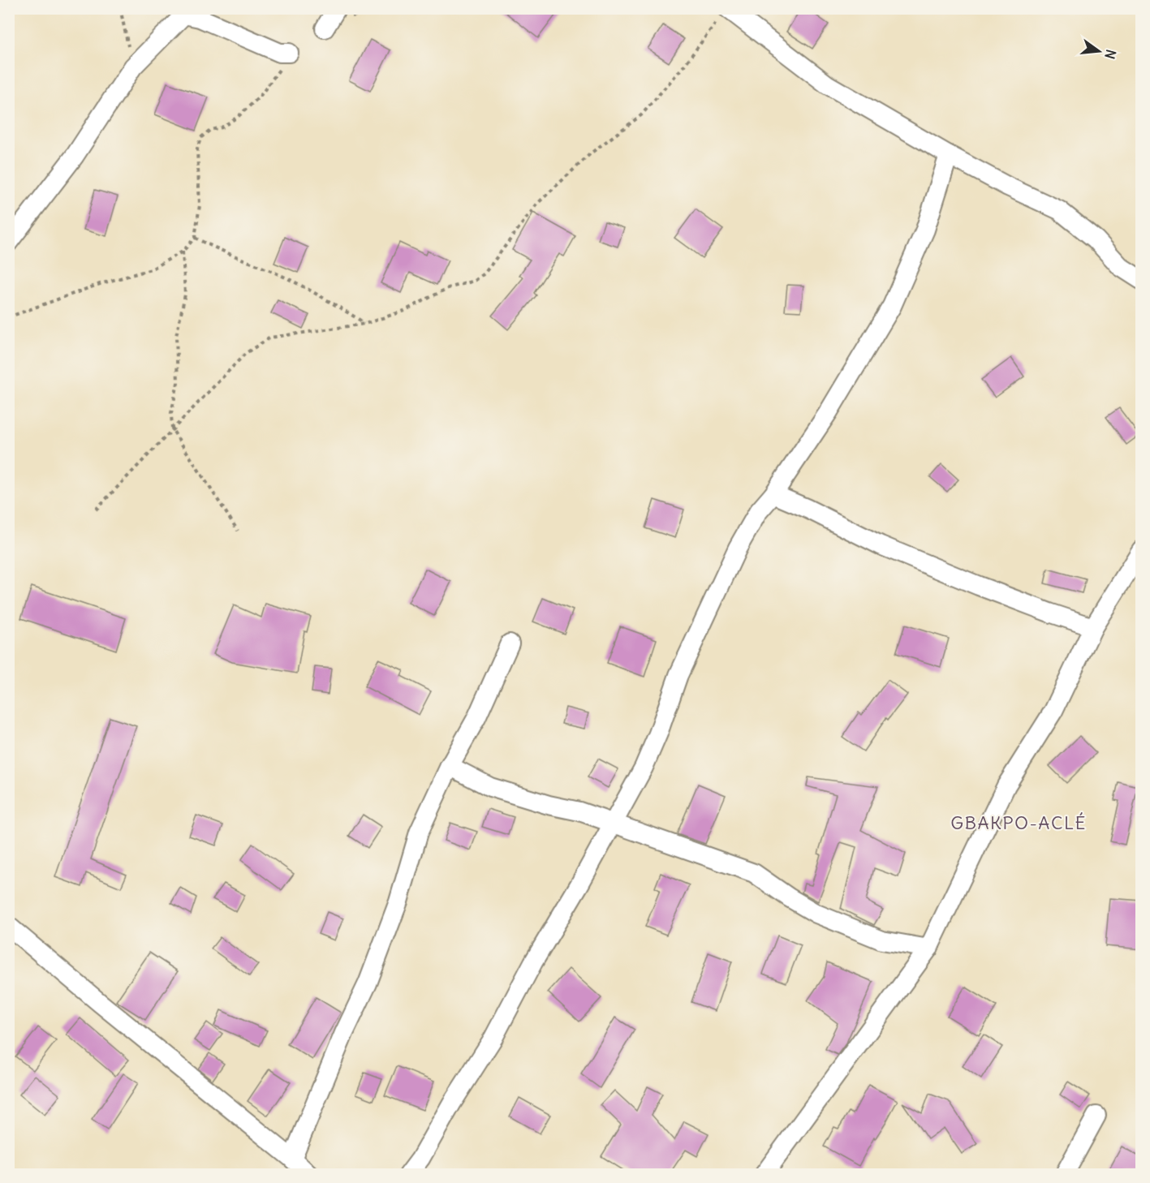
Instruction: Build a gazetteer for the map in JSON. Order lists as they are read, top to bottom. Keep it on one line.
{"districts":["GBAKPO-ACLÉ"],"north":"right"}
